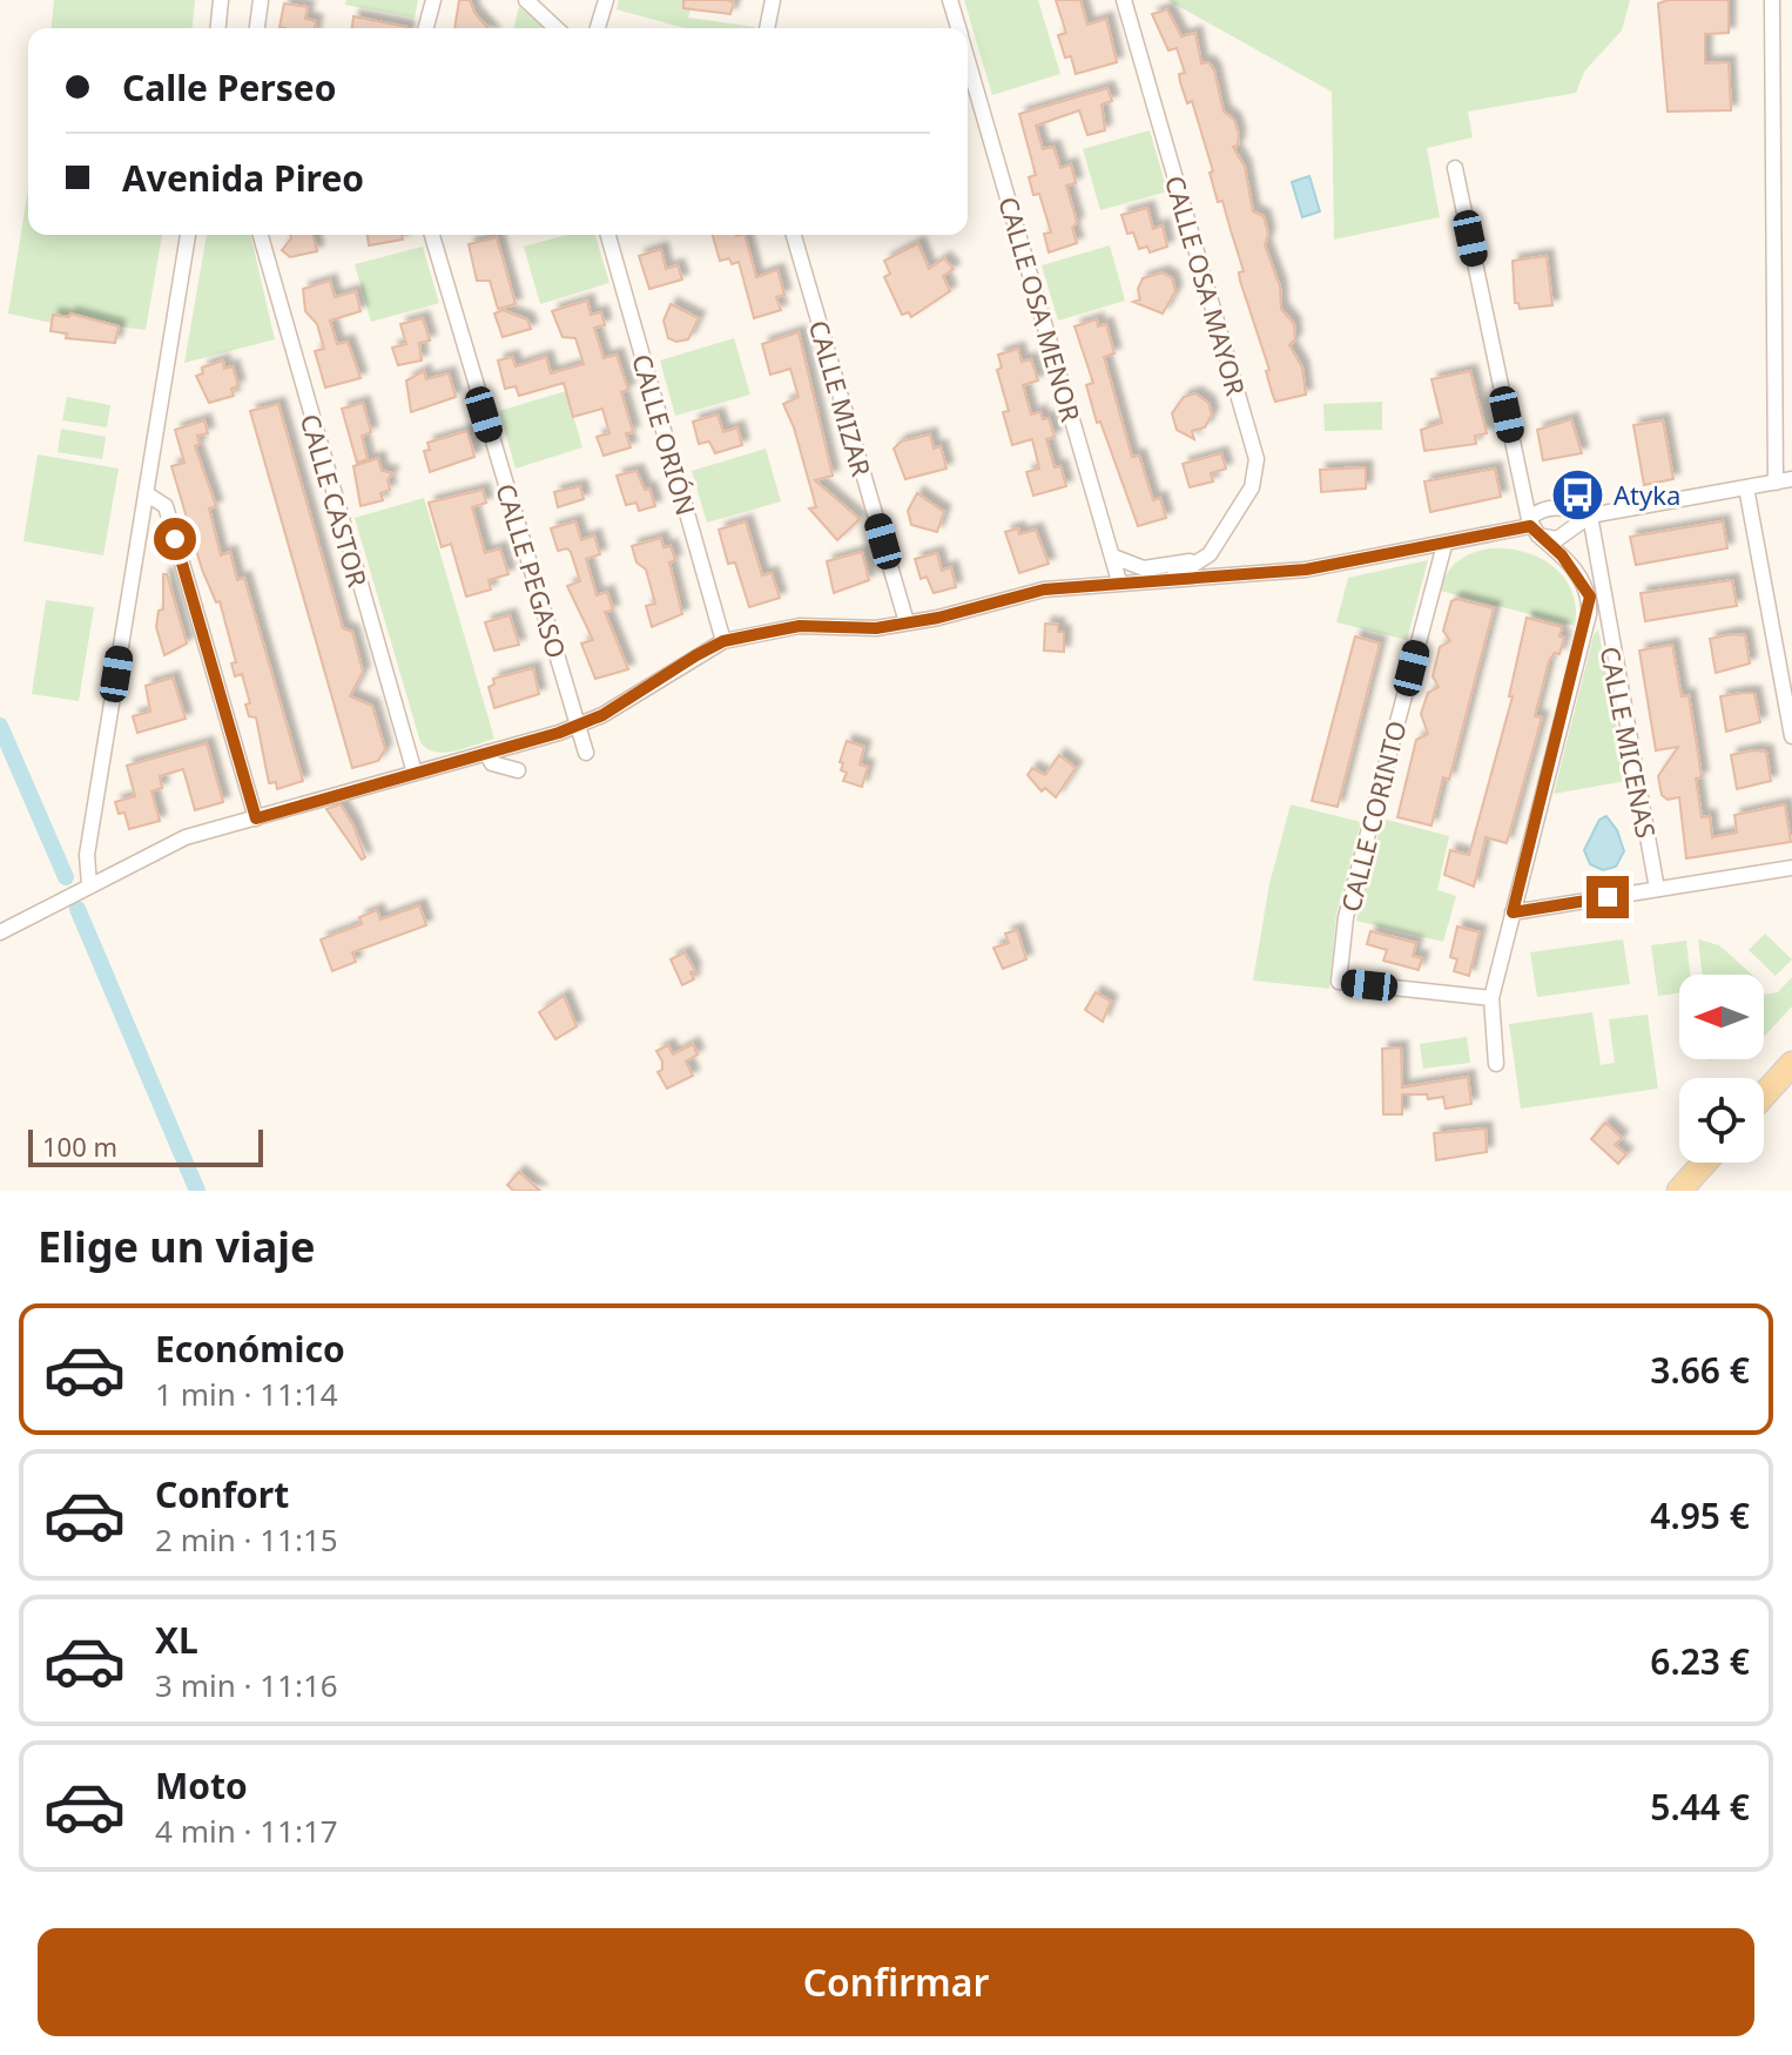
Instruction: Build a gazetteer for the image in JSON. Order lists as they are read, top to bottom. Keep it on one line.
{"streets":{"street":["CALLE OSA MAYOR","CALLE OSA MENOR","CALLE MIZAR","CALLE ORIÓN","CALLE CASTOR","CALLE PEGASO","CALLE MICENAS","CALLE CORINTO"]},"places":{"bus stop":["Atyka"]},"scale_bar":"100 m","north":"left","page":{"banner":["Calle Perseo","Avenida Pireo"],"scale":"100 m","heading":"Elige un viaje","list":[{"name":"Económico","note":"1 min · 11:14","value":"3.66 €"},{"name":"Confort","note":"2 min · 11:15","value":"4.95 €"},{"name":"XL","note":"3 min · 11:16","value":"6.23 €"},{"name":"Moto","note":"4 min · 11:17","value":"5.44 €"}],"buttons":"Confirmar"}}
